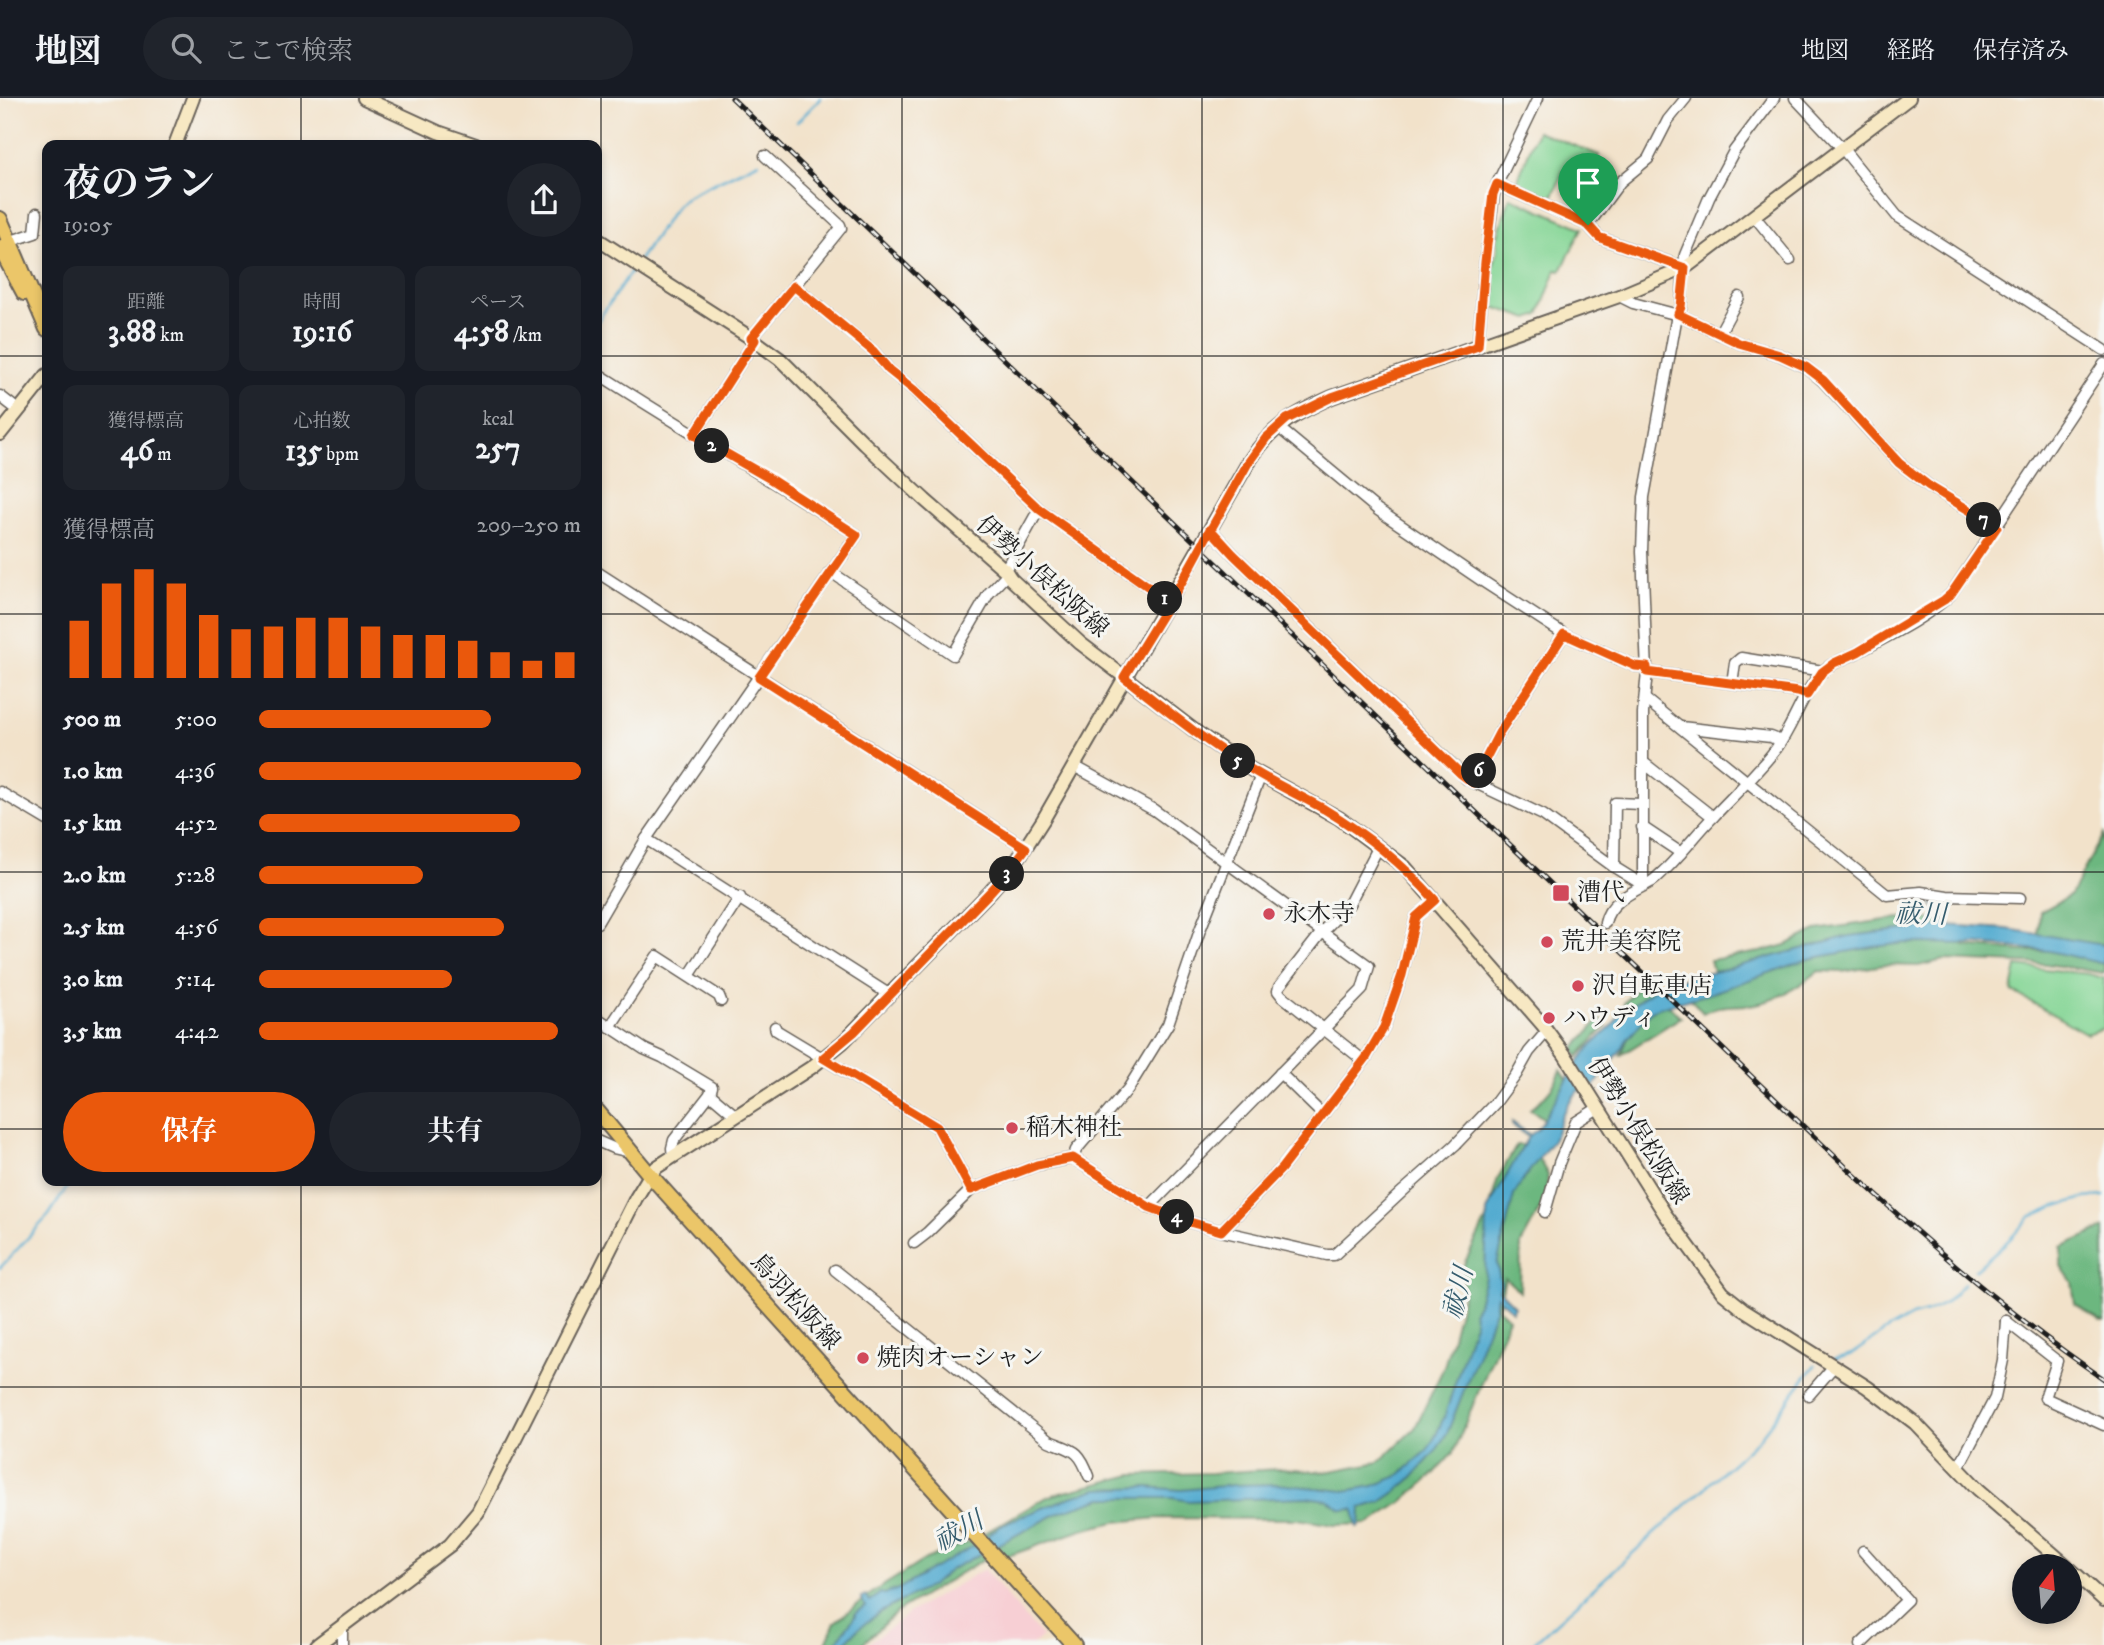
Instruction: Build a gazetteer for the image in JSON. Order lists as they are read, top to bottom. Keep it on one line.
{"streets":{"main road":["鳥羽松阪線"],"street":["伊勢小俣松阪線"]},"water":["祓川"],"places":{"transit":["漕代"],"other":["永木寺","荒井美容院","沢自転車店","ハウディ","稲木神社","焼肉オーシャン"]},"north":"top","page":{"header":"地図","search":"ここで検索","nav":["地図","経路","保存済み"],"heading":["夜のラン","19:05"],"stats":[["距離","3.88 km"],["時間","19:16"],["ペース","4:58 /km"],["獲得標高","46 m"],["心拍数","135 bpm"],["kcal","257"]],"pins":["2","7","1","5","6","3","4"],"chart":["獲得標高","209–250 m"],"list":[{"name":"500 m","note":"5:00"},{"name":"1.0 km","note":"4:36"},{"name":"1.5 km","note":"4:52"},{"name":"2.0 km","note":"5:28"},{"name":"2.5 km","note":"4:56"},{"name":"3.0 km","note":"5:14"},{"name":"3.5 km","note":"4:42"}],"buttons":["保存","共有"]}}
